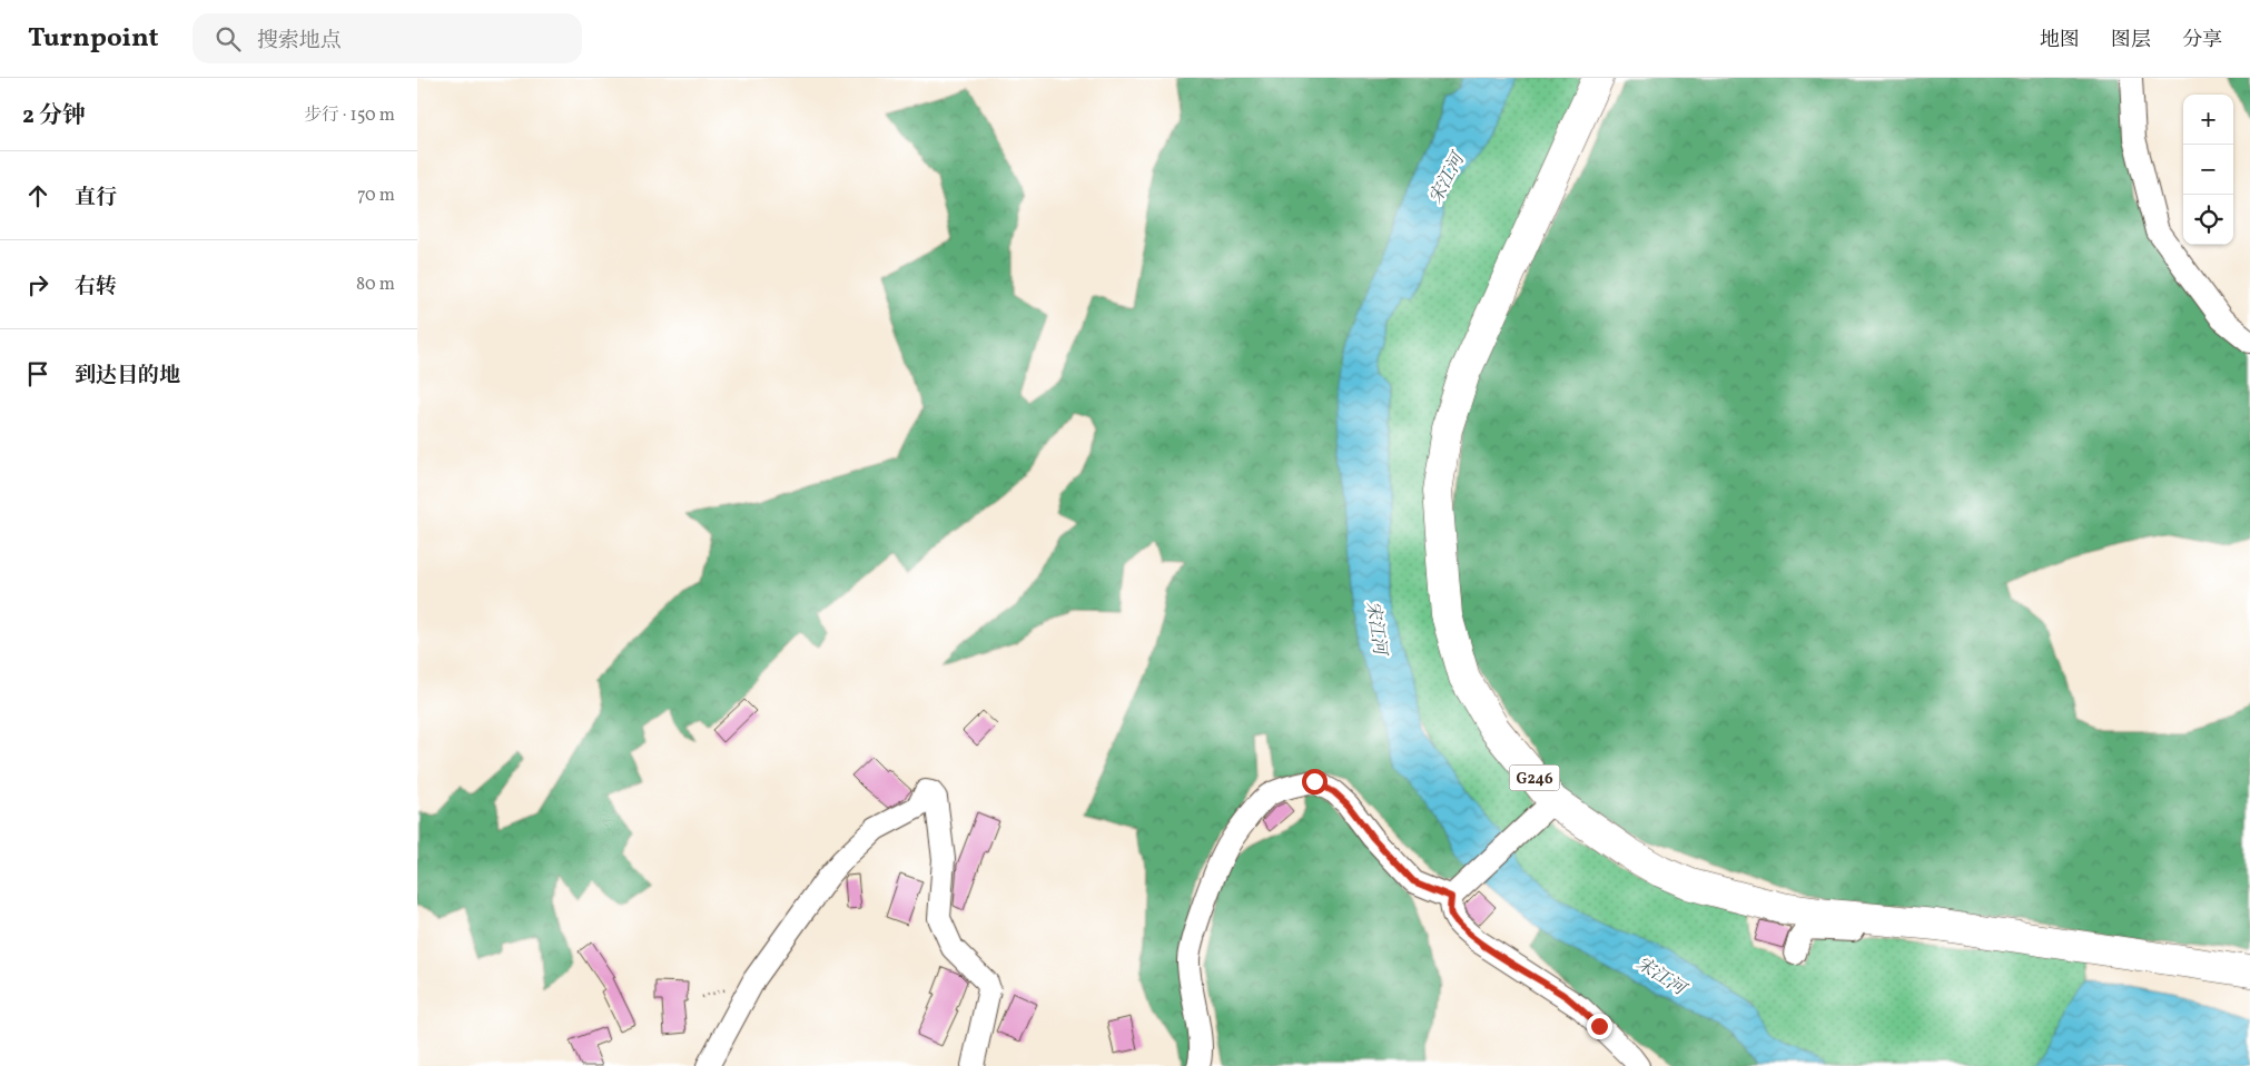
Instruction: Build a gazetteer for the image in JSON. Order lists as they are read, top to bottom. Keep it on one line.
{"streets":{"highway":["G246"]},"water":["宋江河"],"page":{"header":"Turnpoint","search":"搜索地点","nav":["地图","图层","分享"],"heading":["2 分钟","步行 · 150 m"],"map_buttons":["+","−"],"list":[["直行","70 m"],["右转","80 m"],"到达目的地"]}}
